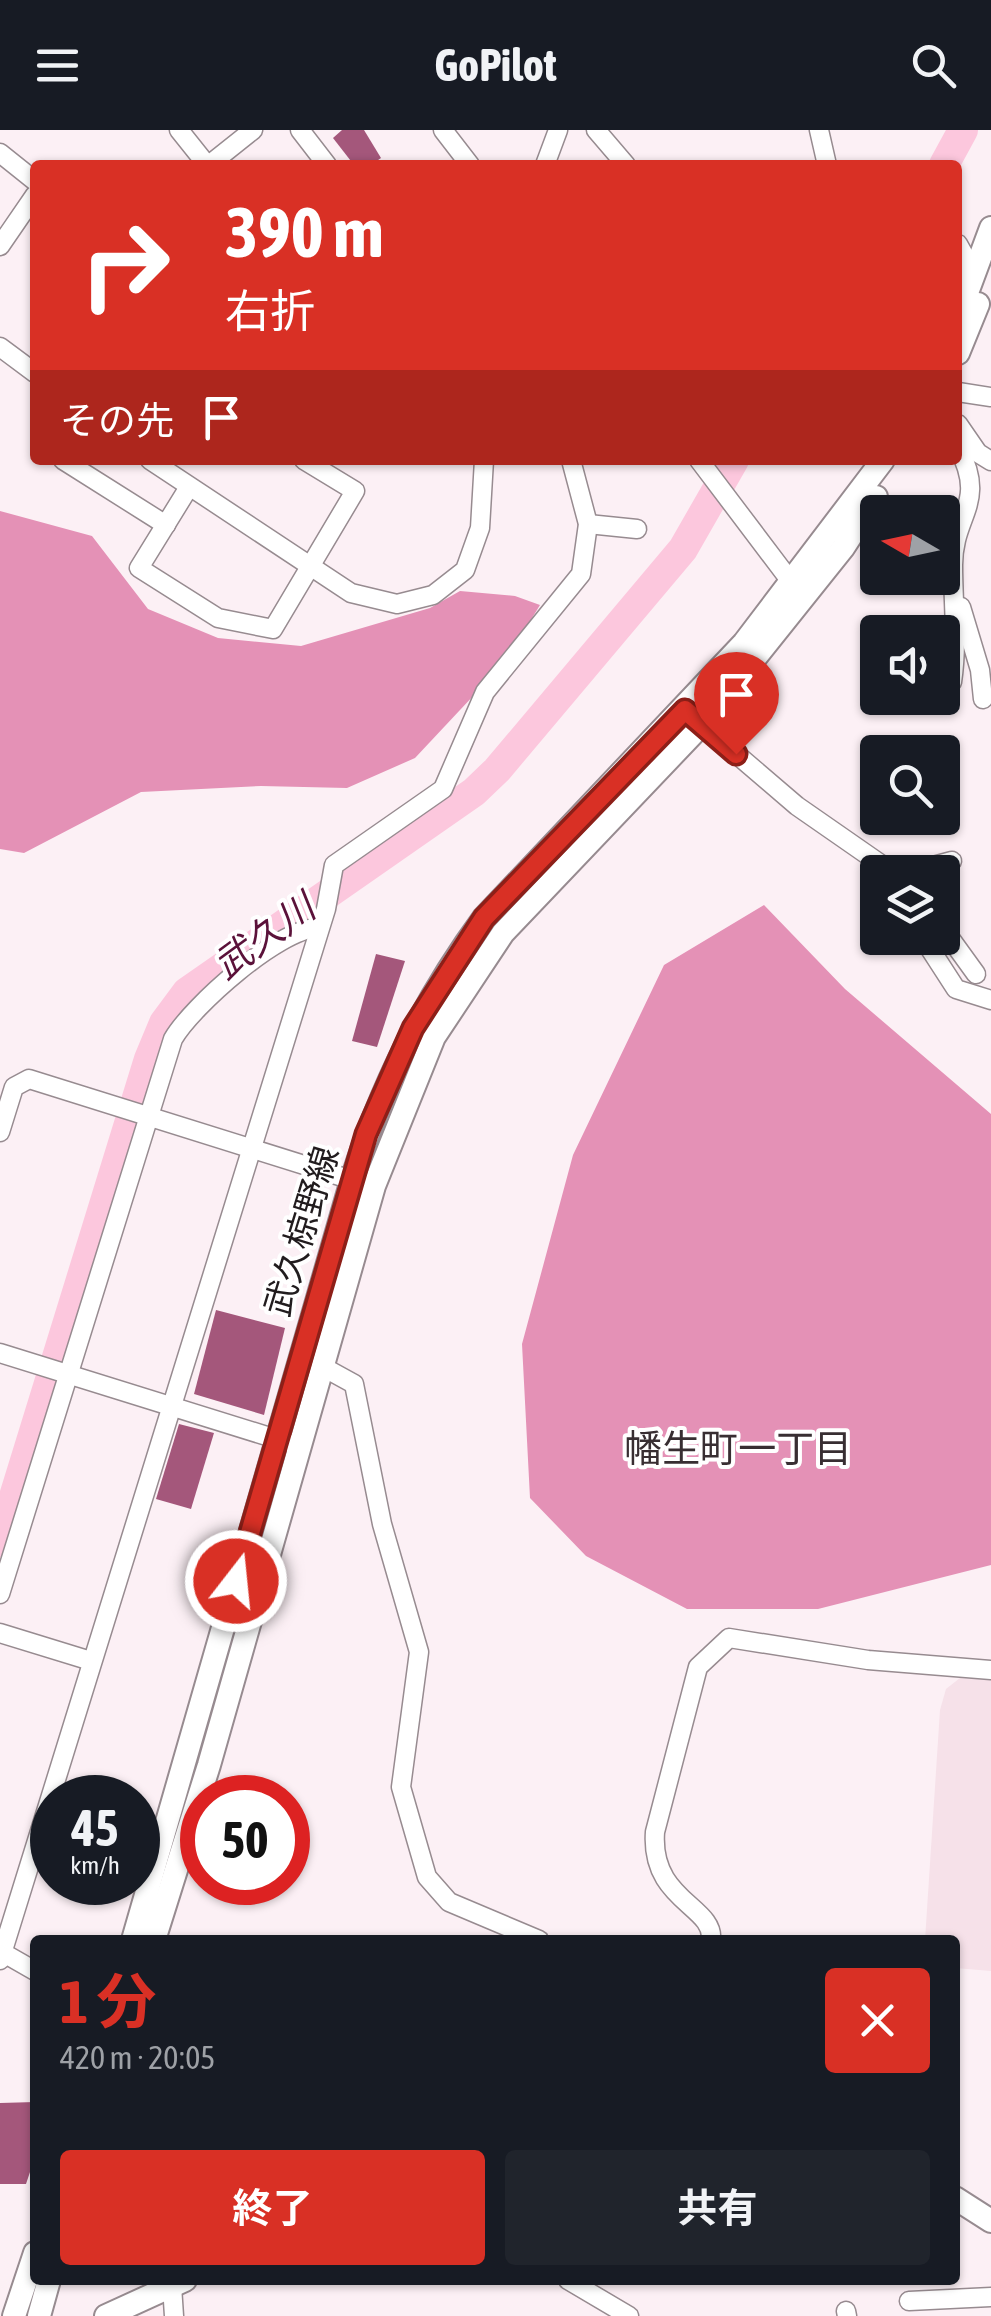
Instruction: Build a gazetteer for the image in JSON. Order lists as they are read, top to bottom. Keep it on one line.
{"streets":{"main road":["武久椋野線"]},"districts":["幡生町一丁目"],"water":["武久川"],"north":"left","page":{"header":"GoPilot","turn":["390 m","右折"],"then":"その先","speed":"45 km/h","limit":"50","heading":["1 分","420 m · 20:05"],"buttons":["終了","共有"]}}
